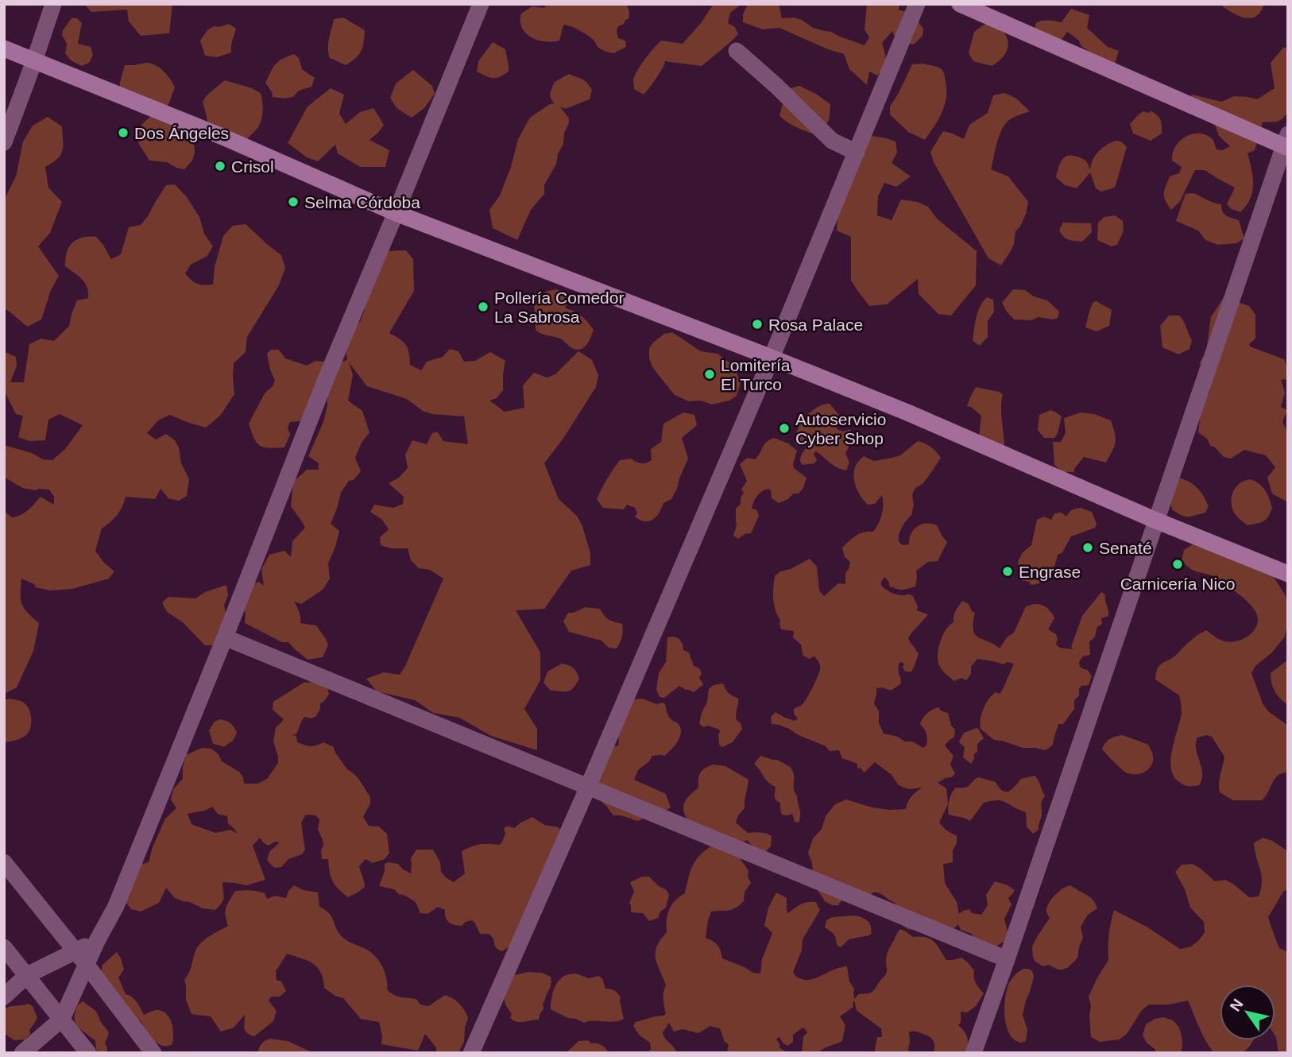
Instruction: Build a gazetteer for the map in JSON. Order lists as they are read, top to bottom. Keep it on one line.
{"places":["Dos Ángeles","Crisol","Selma Córdoba","Pollería Comedor La Sabrosa","Rosa Palace","Lomitería El Turco","Autoservicio Cyber Shop","Senaté","Carnicería Nico","Engrase"],"north":"top left"}
